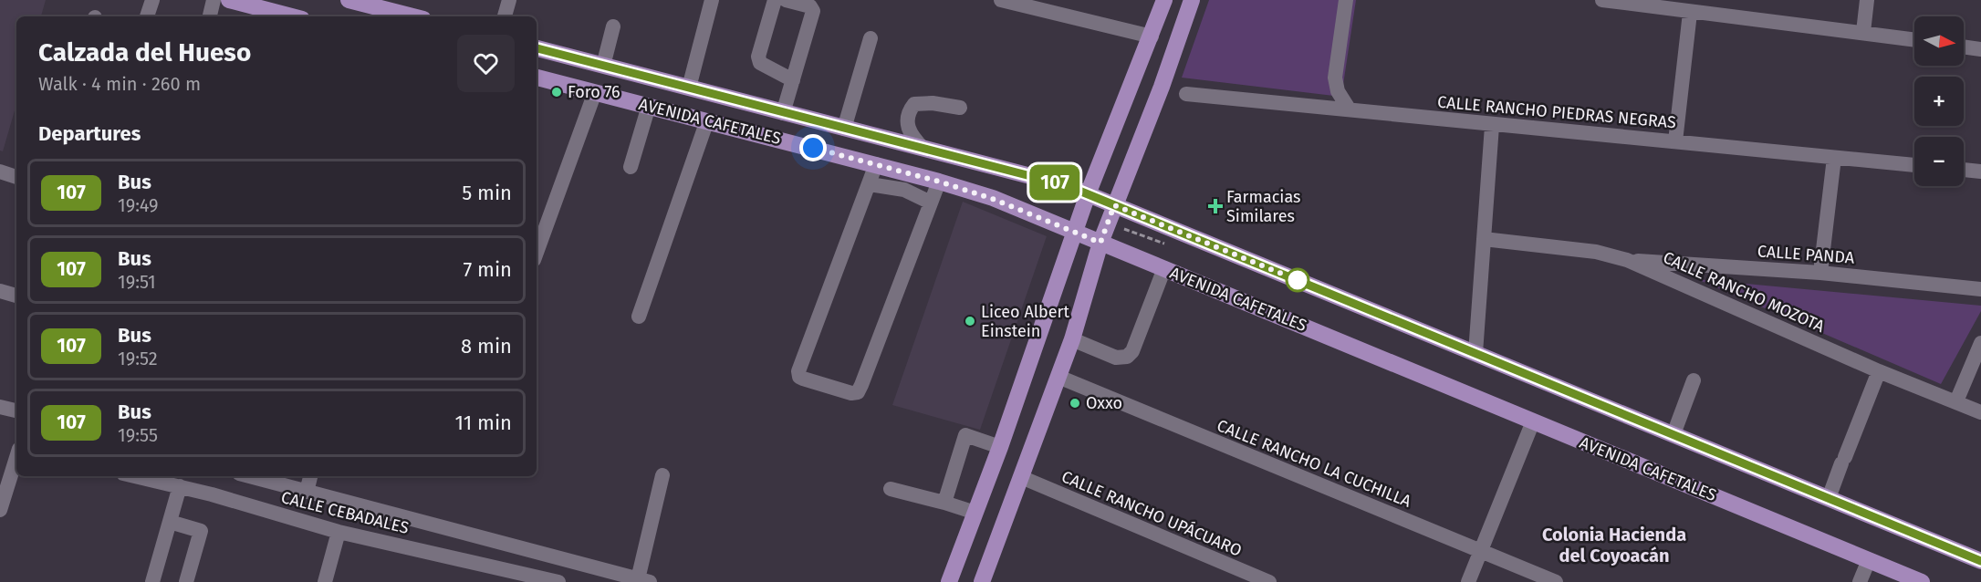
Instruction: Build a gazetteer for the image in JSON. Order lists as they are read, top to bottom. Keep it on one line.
{"streets":{"main road":["AVENIDA CAFETALES"],"street":["CALLE RANCHO PIEDRAS NEGRAS","CALLE PANDA","CALLE RANCHO MOZOTA","CALLE RANCHO LA CUCHILLA","CALLE CEBADALES","CALLE RANCHO UPÁCUARO"]},"crossings":[["CALLE PANDA","CALLE RANCHO MOZOTA"]],"districts":["Colonia Hacienda del Coyoacán"],"places":{"other":["Foro 76","Liceo Albert Einstein","Oxxo"],"health":["Farmacias Similares"]},"lines":["bus line 107"],"north":"right","page":{"on_map":"107","map_buttons":["+","−"],"heading":[["Calzada del Hueso","Walk · 4 min · 260 m"],"Departures"],"list":[{"mark":"107","name":"Bus","note":"19:49","value":"5 min"},{"mark":"107","name":"Bus","note":"19:51","value":"7 min"},{"mark":"107","name":"Bus","note":"19:52","value":"8 min"},{"mark":"107","name":"Bus","note":"19:55","value":"11 min"}]}}
